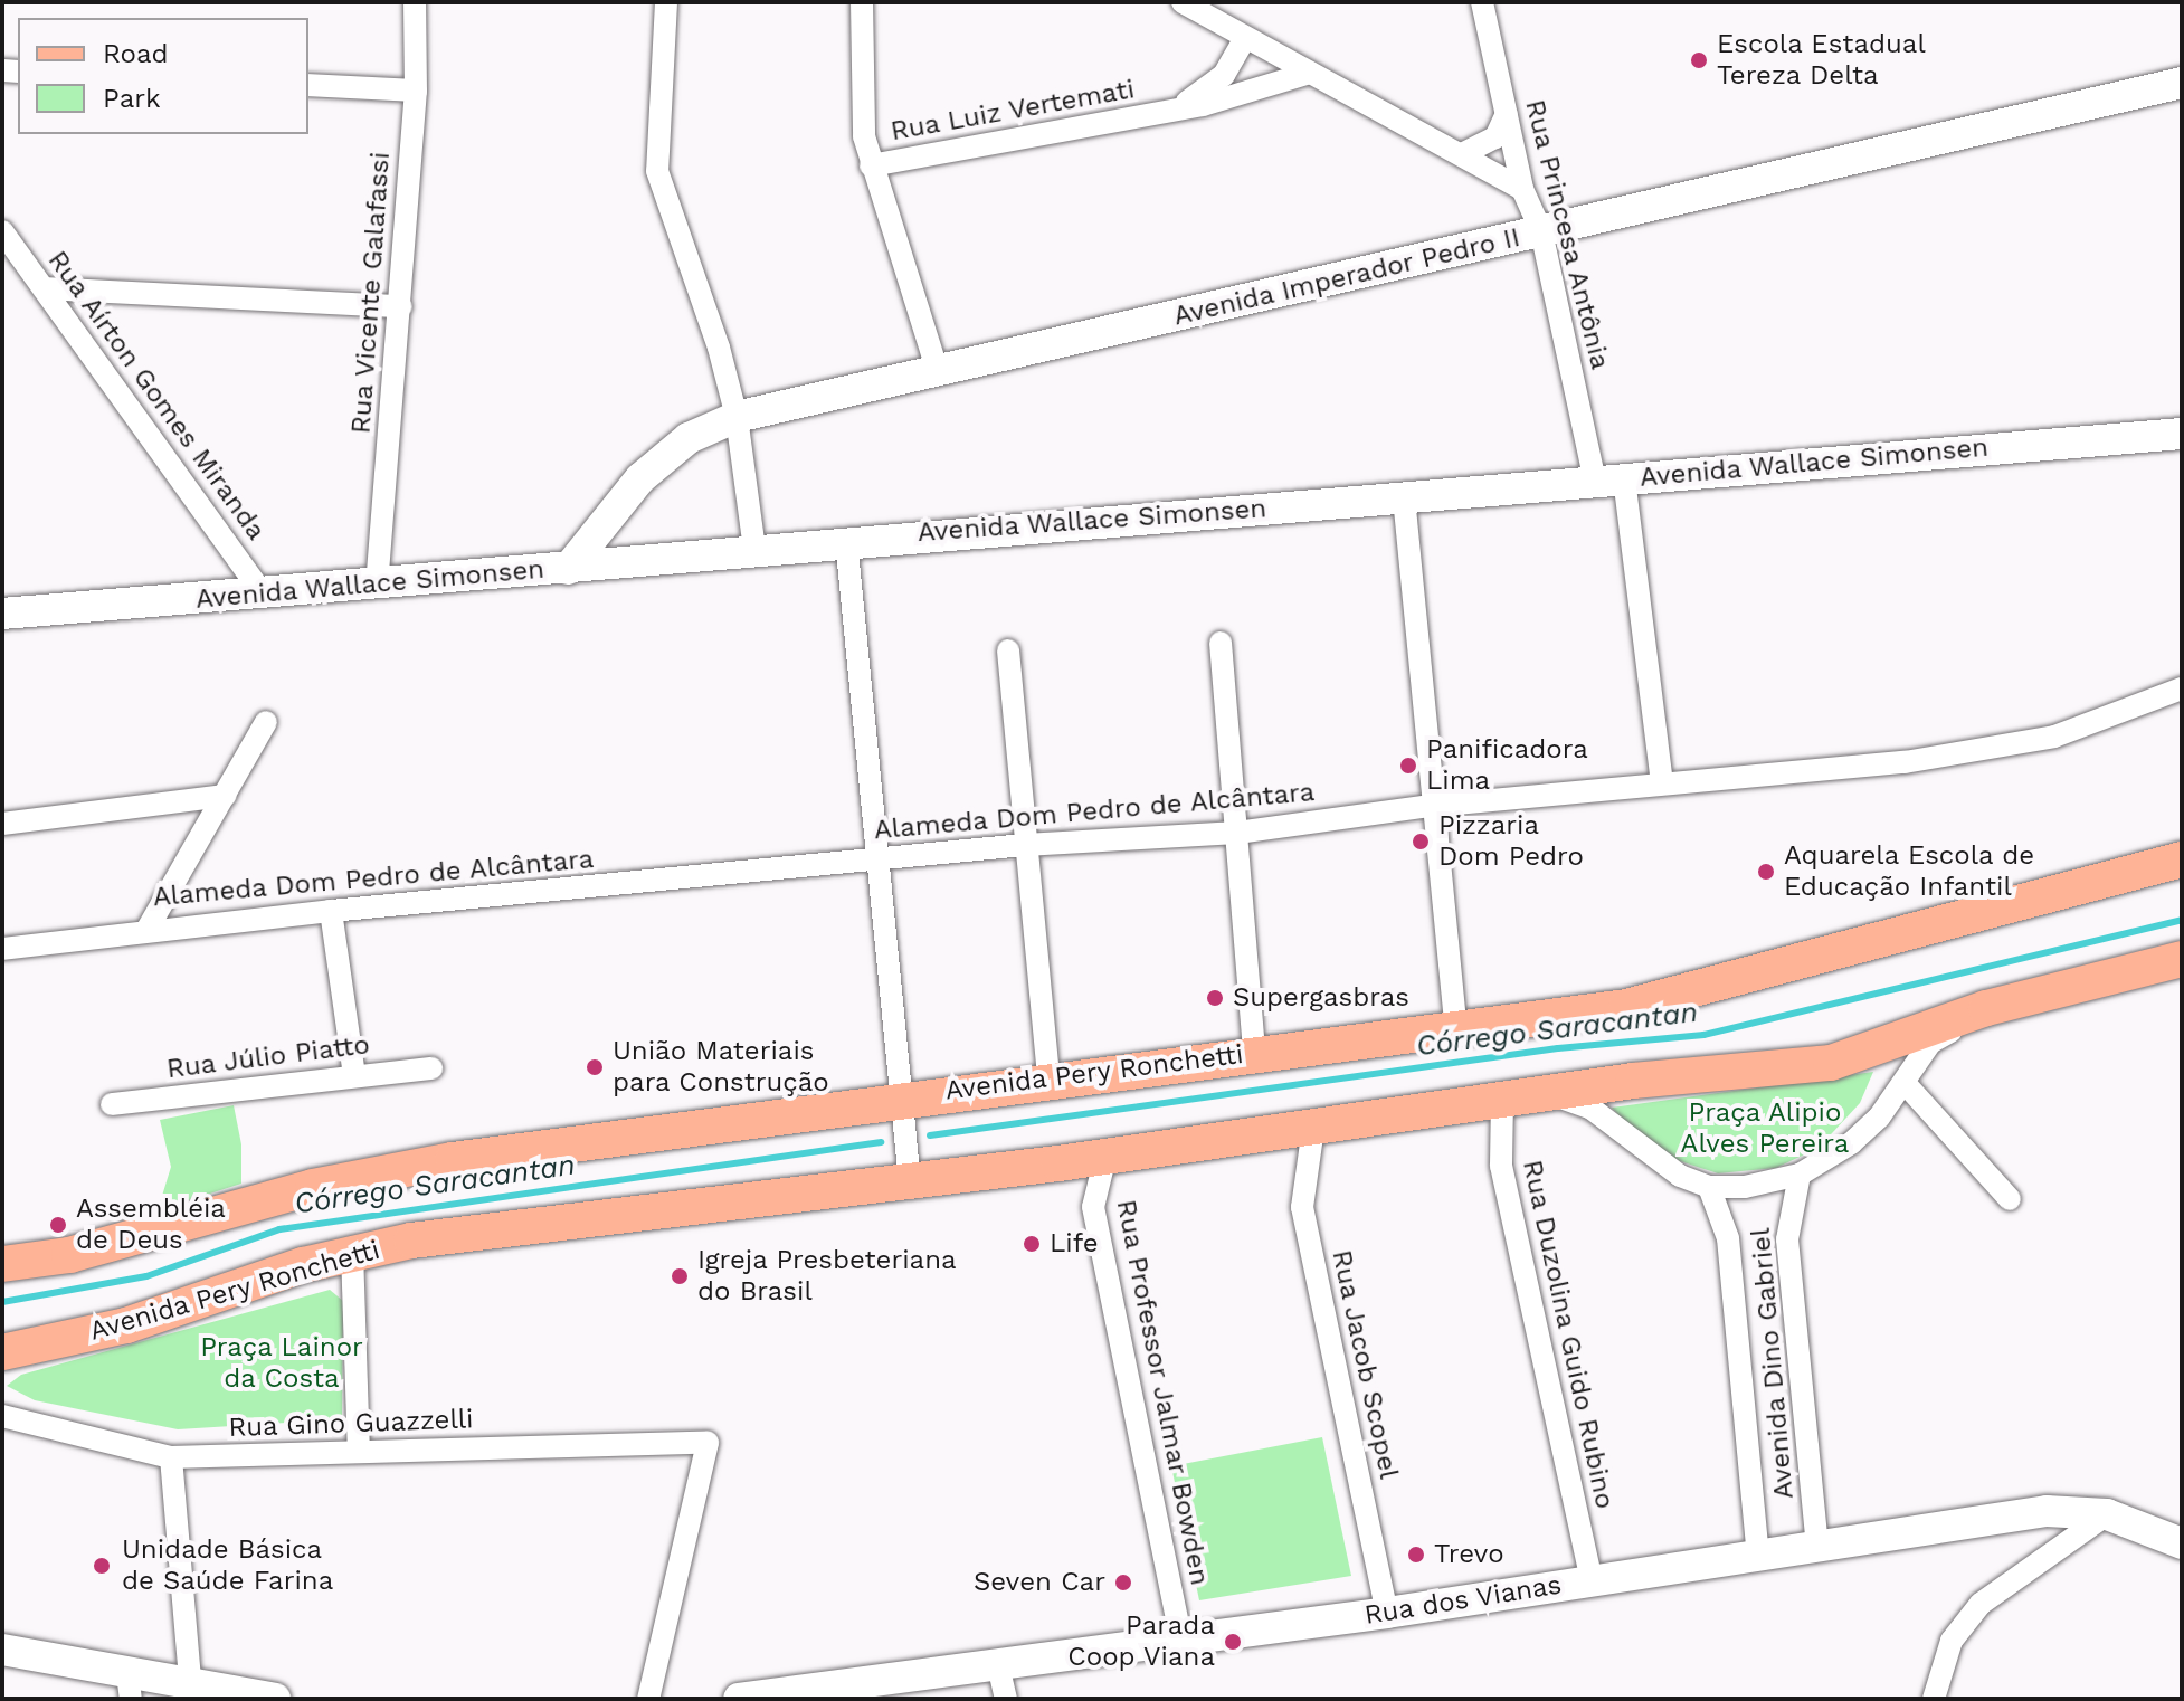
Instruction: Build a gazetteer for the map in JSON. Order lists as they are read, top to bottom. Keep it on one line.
{"streets":{"main road":["Avenida Pery Ronchetti"],"street":["Rua Luiz Vertemati","Rua Princesa Antônia","Avenida Imperador Pedro II","Rua Vicente Galafassi","Rua Aírton Gomes Miranda","Avenida Wallace Simonsen","Alameda Dom Pedro de Alcântara","Rua Júlio Piatto","Rua Duzolina Guido Rubino","Avenida Dino Gabriel","Rua Jacob Scopel","Rua Professor Jalmar Bowden","Rua Gino Guazzelli","Rua dos Vianas"]},"crossings":[["Rua Princesa Antônia","Avenida Imperador Pedro II"],["Rua Princesa Antônia","Avenida Wallace Simonsen"],["Rua Princesa Antônia","Alameda Dom Pedro de Alcântara"],["Avenida Imperador Pedro II","Avenida Wallace Simonsen"],["Rua Vicente Galafassi","Avenida Wallace Simonsen"],["Rua Aírton Gomes Miranda","Avenida Wallace Simonsen"],["Avenida Pery Ronchetti","Rua Duzolina Guido Rubino"],["Avenida Pery Ronchetti","Avenida Dino Gabriel"],["Avenida Pery Ronchetti","Rua Jacob Scopel"],["Avenida Pery Ronchetti","Rua Professor Jalmar Bowden"],["Rua Duzolina Guido Rubino","Rua dos Vianas"],["Avenida Dino Gabriel","Rua dos Vianas"],["Rua Jacob Scopel","Rua dos Vianas"],["Rua Professor Jalmar Bowden","Rua dos Vianas"]],"water":["Córrego Saracantan"],"parks":["Praça Alipio Alves Pereira","Praça Lainor da Costa"],"places":["Escola Estadual Tereza Delta","Panificadora Lima","Pizzaria Dom Pedro","Aquarela Escola de Educação Infantil","Supergasbras","União Materiais para Construção","Assembléia de Deus","Life","Igreja Presbeteriana do Brasil","Trevo","Unidade Básica de Saúde Farina","Seven Car","Parada Coop Viana"],"legend":["Road","Park"]}
